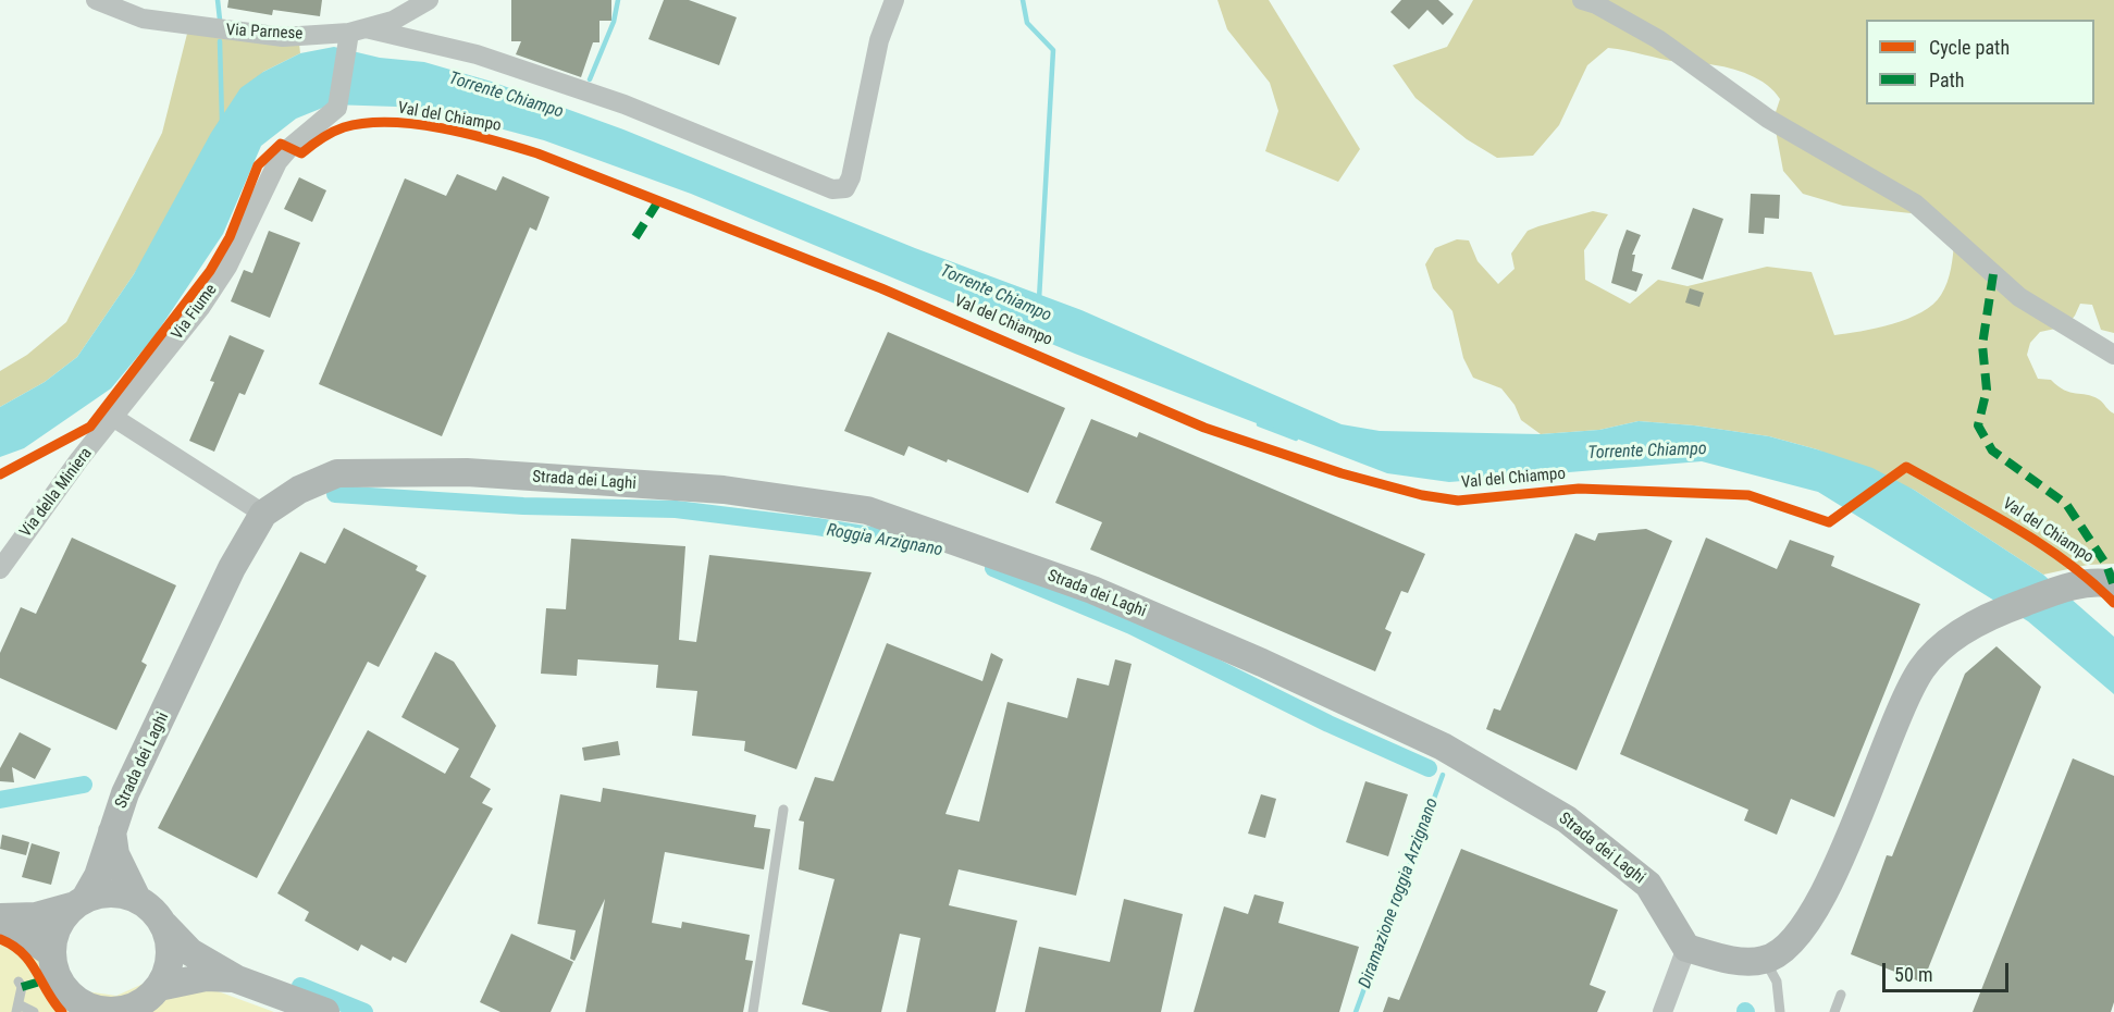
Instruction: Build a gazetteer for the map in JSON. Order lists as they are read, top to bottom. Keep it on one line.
{"streets":{"street":["Via Parnese","Via Fiume","Strada dei Laghi","Via della Miniera"],"cycle path":["Val del Chiampo"]},"crossings":[["Via Parnese","Via Fiume"],["Via Fiume","Via della Miniera"]],"water":["Torrente Chiampo","Roggia Arzignano","Diramazione roggia Arzignano"],"legend":["Cycle path","Path"],"scale_bar":"50 m"}
